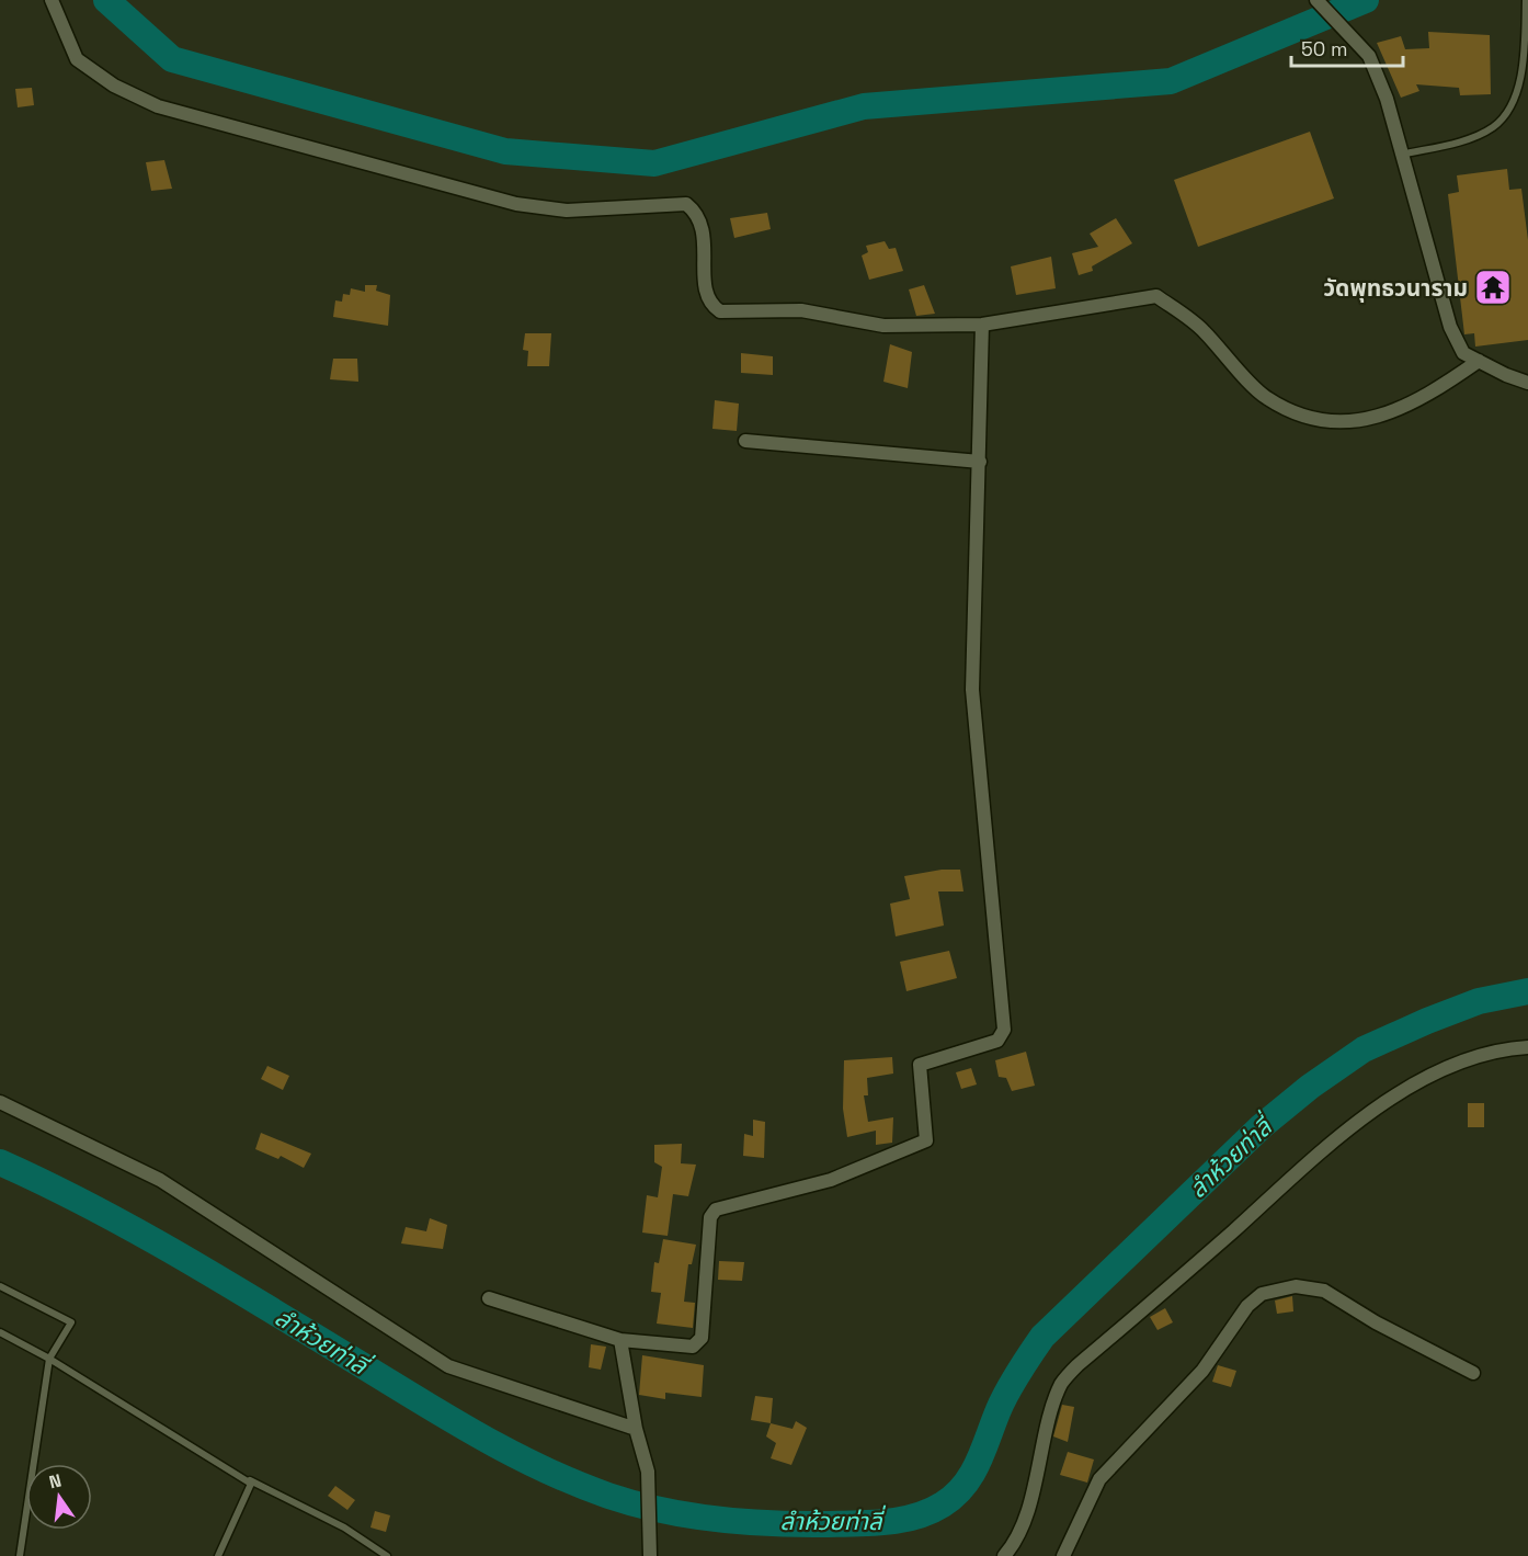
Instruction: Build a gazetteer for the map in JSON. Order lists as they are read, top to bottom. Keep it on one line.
{"water":["ลำห้วยท่าลี่"],"places":{"temple":["วัดพุทธวนาราม"]},"scale_bar":"50 m","north":"top"}
